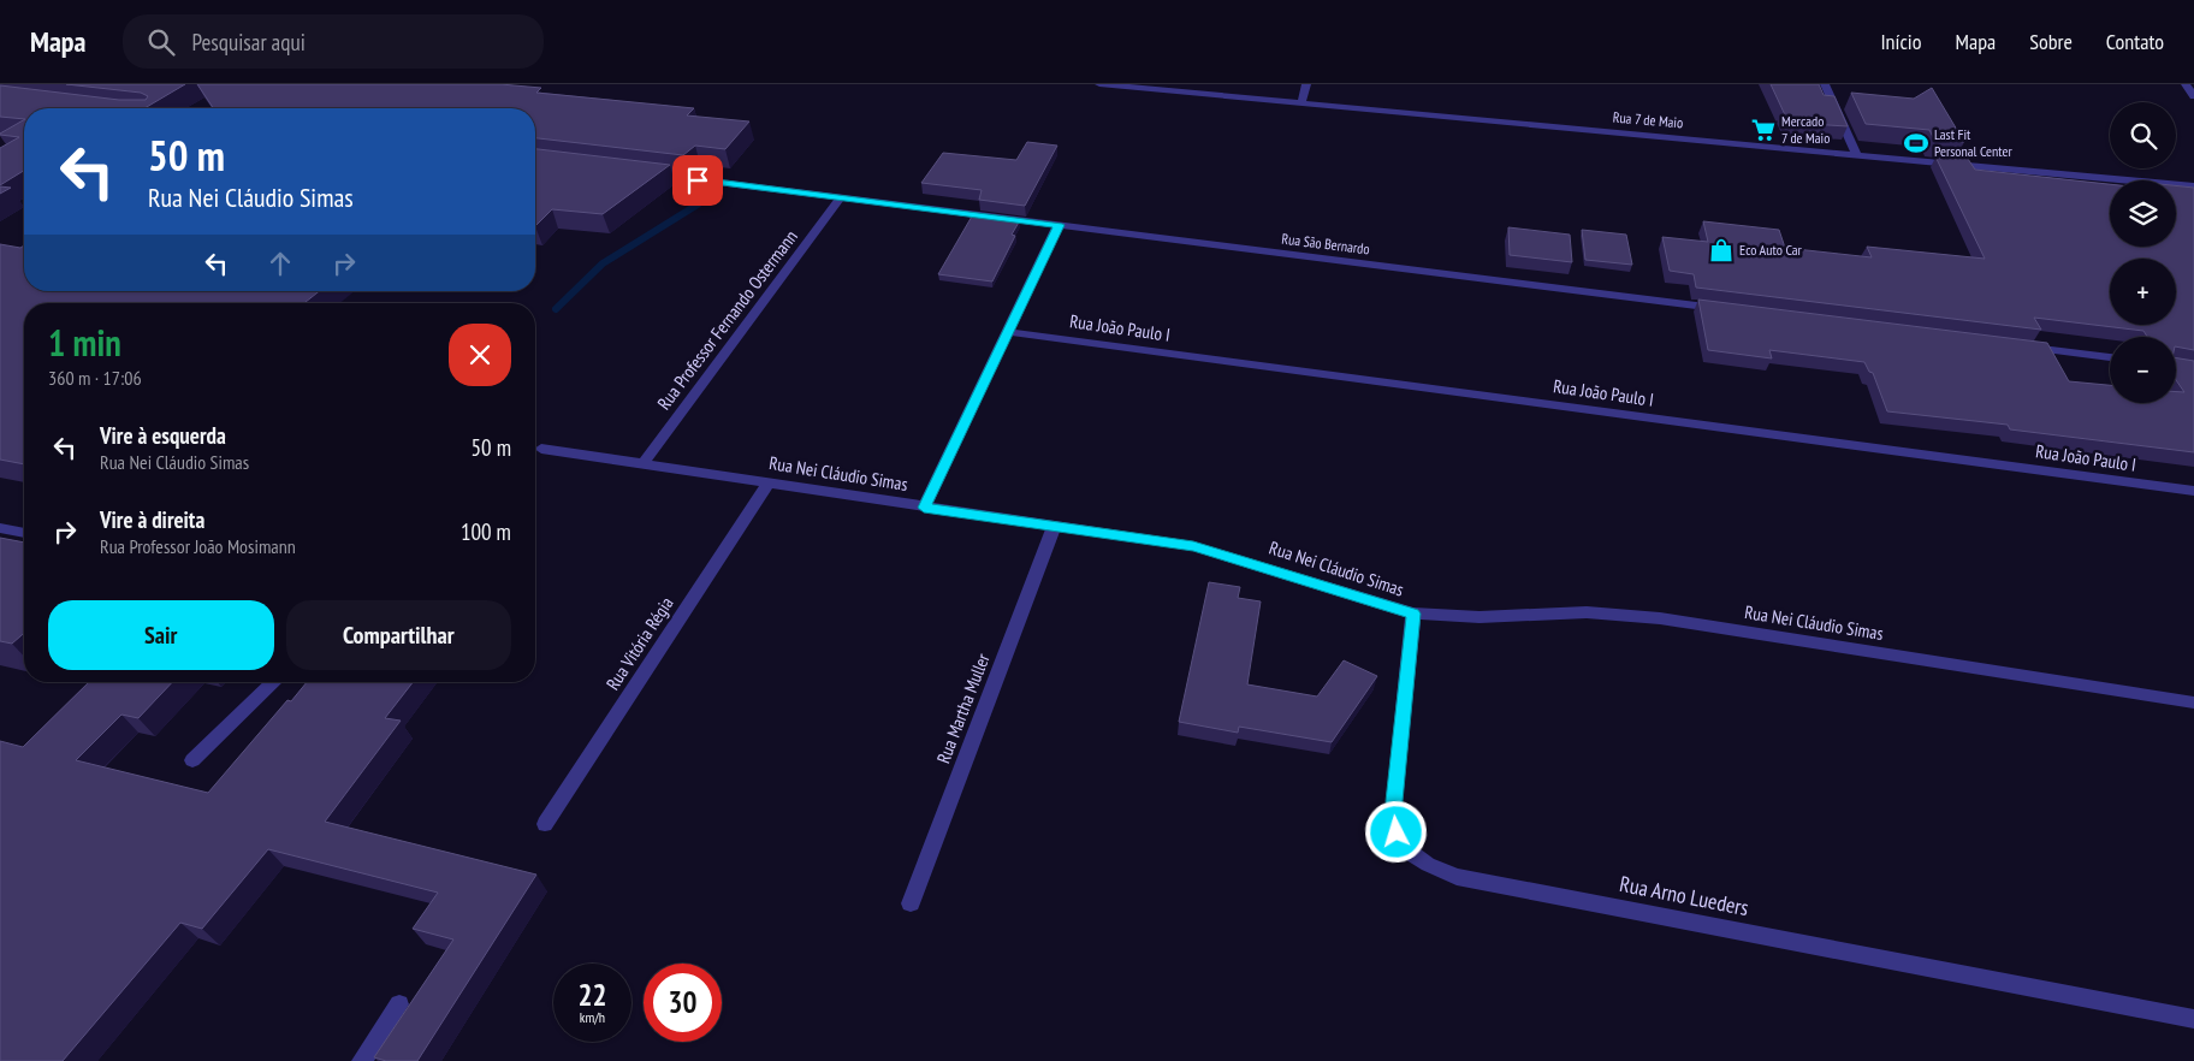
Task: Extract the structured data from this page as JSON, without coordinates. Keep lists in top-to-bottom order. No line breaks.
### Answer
{"streets":{"street":["Rua 7 de Maio","Rua São Bernardo","Rua Professor Fernando Ostermann","Rua João Paulo I","Rua Nei Cláudio Simas","Rua Vitória Régia","Rua Martha Muller","Rua Arno Lueders"]},"crossings":[["Rua São Bernardo","Rua Professor Fernando Ostermann"],["Rua Professor Fernando Ostermann","Rua Nei Cláudio Simas"],["Rua Nei Cláudio Simas","Rua Vitória Régia"],["Rua Nei Cláudio Simas","Rua Martha Muller"],["Rua Nei Cláudio Simas","Rua Arno Lueders"]],"places":{"supermarket":["Mercado 7 de Maio"],"sports":["Last Fit Personal Center"],"shop":["Eco Auto Car"]},"page":{"header":"Mapa","search":"Pesquisar aqui","nav":["Início","Mapa","Sobre","Contato"],"map_buttons":["+","−"],"turn":["50 m","Rua Nei Cláudio Simas"],"heading":["1 min","360 m · 17:06"],"list":[{"name":"Vire à esquerda","note":"Rua Nei Cláudio Simas","value":"50 m"},{"name":"Vire à direita","note":"Rua Professor João Mosimann","value":"100 m"}],"buttons":["Sair","Compartilhar"],"speed":"22 km/h","limit":"30"}}
